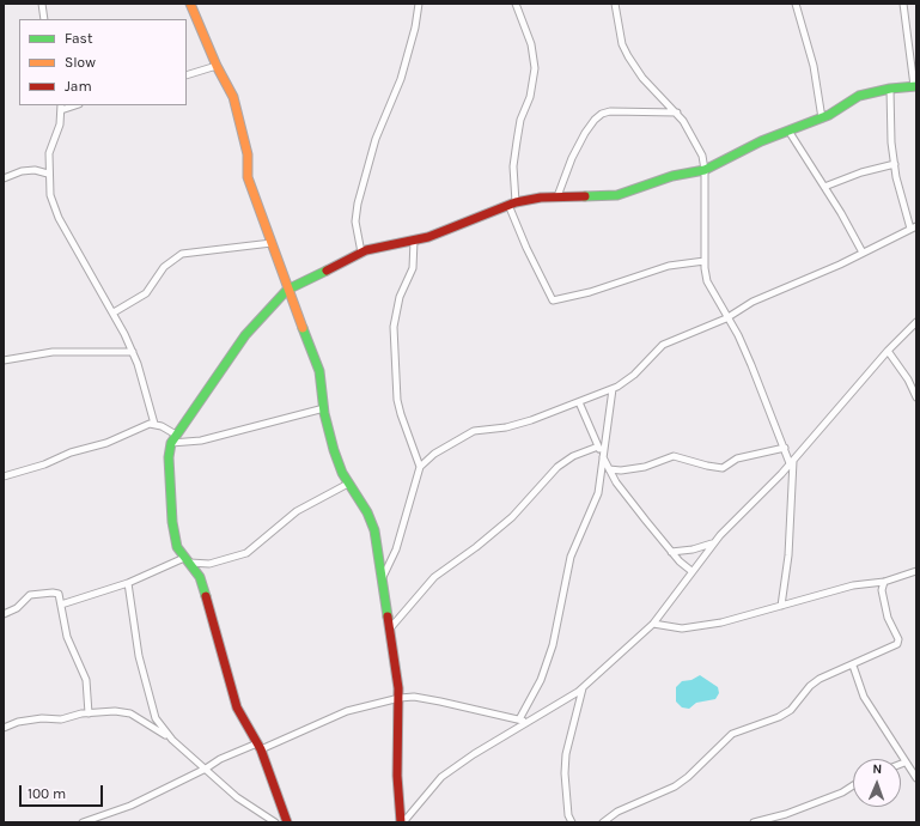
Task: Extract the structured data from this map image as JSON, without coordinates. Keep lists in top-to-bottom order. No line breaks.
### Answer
{"legend":["Fast","Slow","Jam"],"scale_bar":"100 m","north":"top"}
